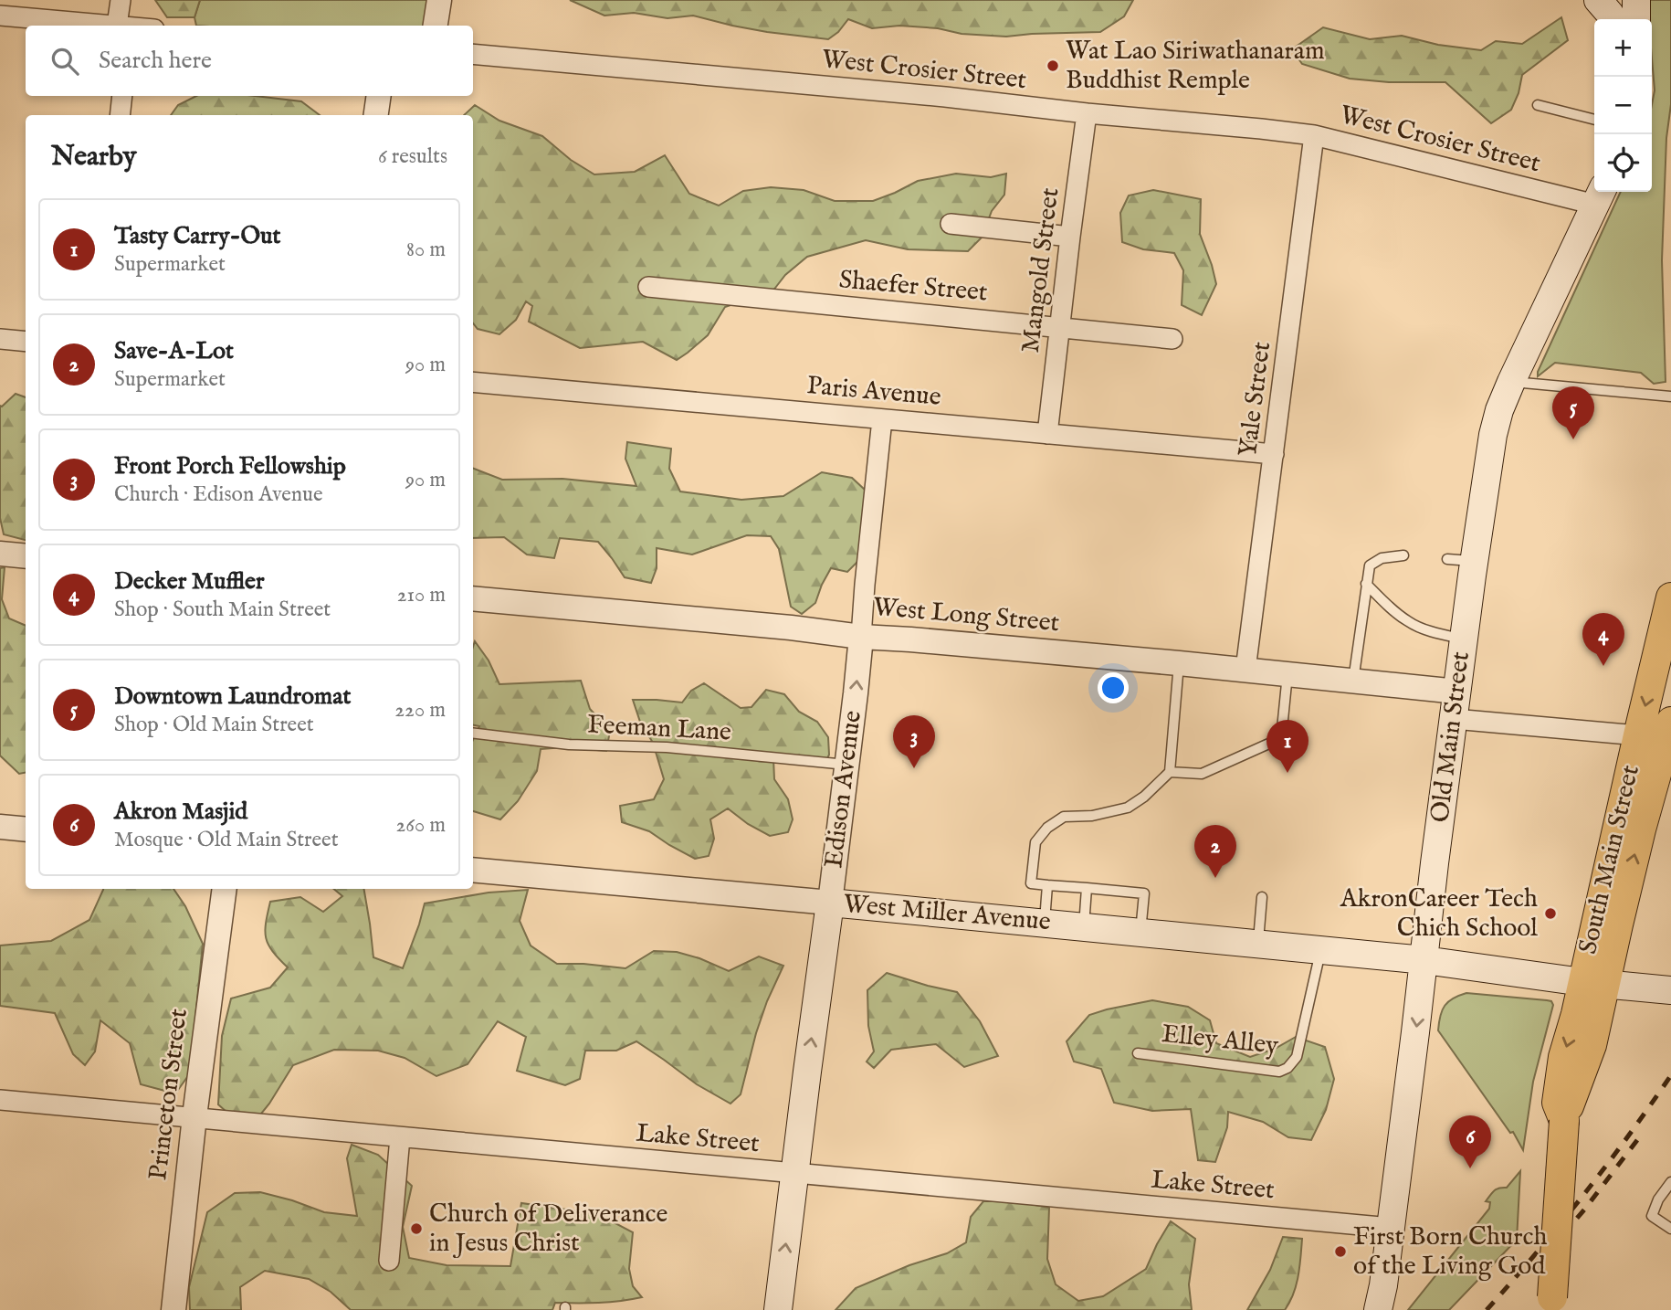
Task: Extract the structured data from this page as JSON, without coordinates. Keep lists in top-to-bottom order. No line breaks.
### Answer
{"streets":{"main road":["Old Main Street","Edison Avenue","South Main Street","West Miller Avenue"],"street":["West Crosier Street","Mangold Street","Shaefer Street","Paris Avenue","Yale Street","West Long Street","Princeton Street","Lake Street"],"lane":["Feeman Lane","Elley Alley"]},"crossings":[["West Crosier Street","Mangold Street"],["West Crosier Street","Yale Street"],["West Crosier Street","Old Main Street"],["Mangold Street","Shaefer Street"],["Mangold Street","Paris Avenue"],["Paris Avenue","Yale Street"],["Paris Avenue","Edison Avenue"],["Yale Street","West Long Street"],["West Long Street","Old Main Street"],["West Long Street","Edison Avenue"],["Feeman Lane","Edison Avenue"],["Old Main Street","West Miller Avenue"],["Old Main Street","Lake Street"],["Edison Avenue","West Miller Avenue"],["Edison Avenue","Lake Street"],["South Main Street","West Miller Avenue"],["West Miller Avenue","Elley Alley"],["Princeton Street","Lake Street"]],"one_way":["Edison Avenue"],"places":["Wat Lao Siriwathanaram Buddhist Remple","AkronCareer Tech Chich School","Church of Deliverance in Jesus Christ","First Born Church of the Living God"],"page":{"map_buttons":["+","−"],"search":"Search here","heading":["Nearby","6 results"],"list":[{"mark":"1","name":"Tasty Carry-Out","note":"Supermarket","value":"80 m"},{"mark":"2","name":"Save-A-Lot","note":"Supermarket","value":"90 m"},{"mark":"3","name":"Front Porch Fellowship","note":"Church · Edison Avenue","value":"90 m"},{"mark":"4","name":"Decker Muffler","note":"Shop · South Main Street","value":"210 m"},{"mark":"5","name":"Downtown Laundromat","note":"Shop · Old Main Street","value":"220 m"},{"mark":"6","name":"Akron Masjid","note":"Mosque · Old Main Street","value":"260 m"}],"pins":["5","4","3","1","2","6"]}}
